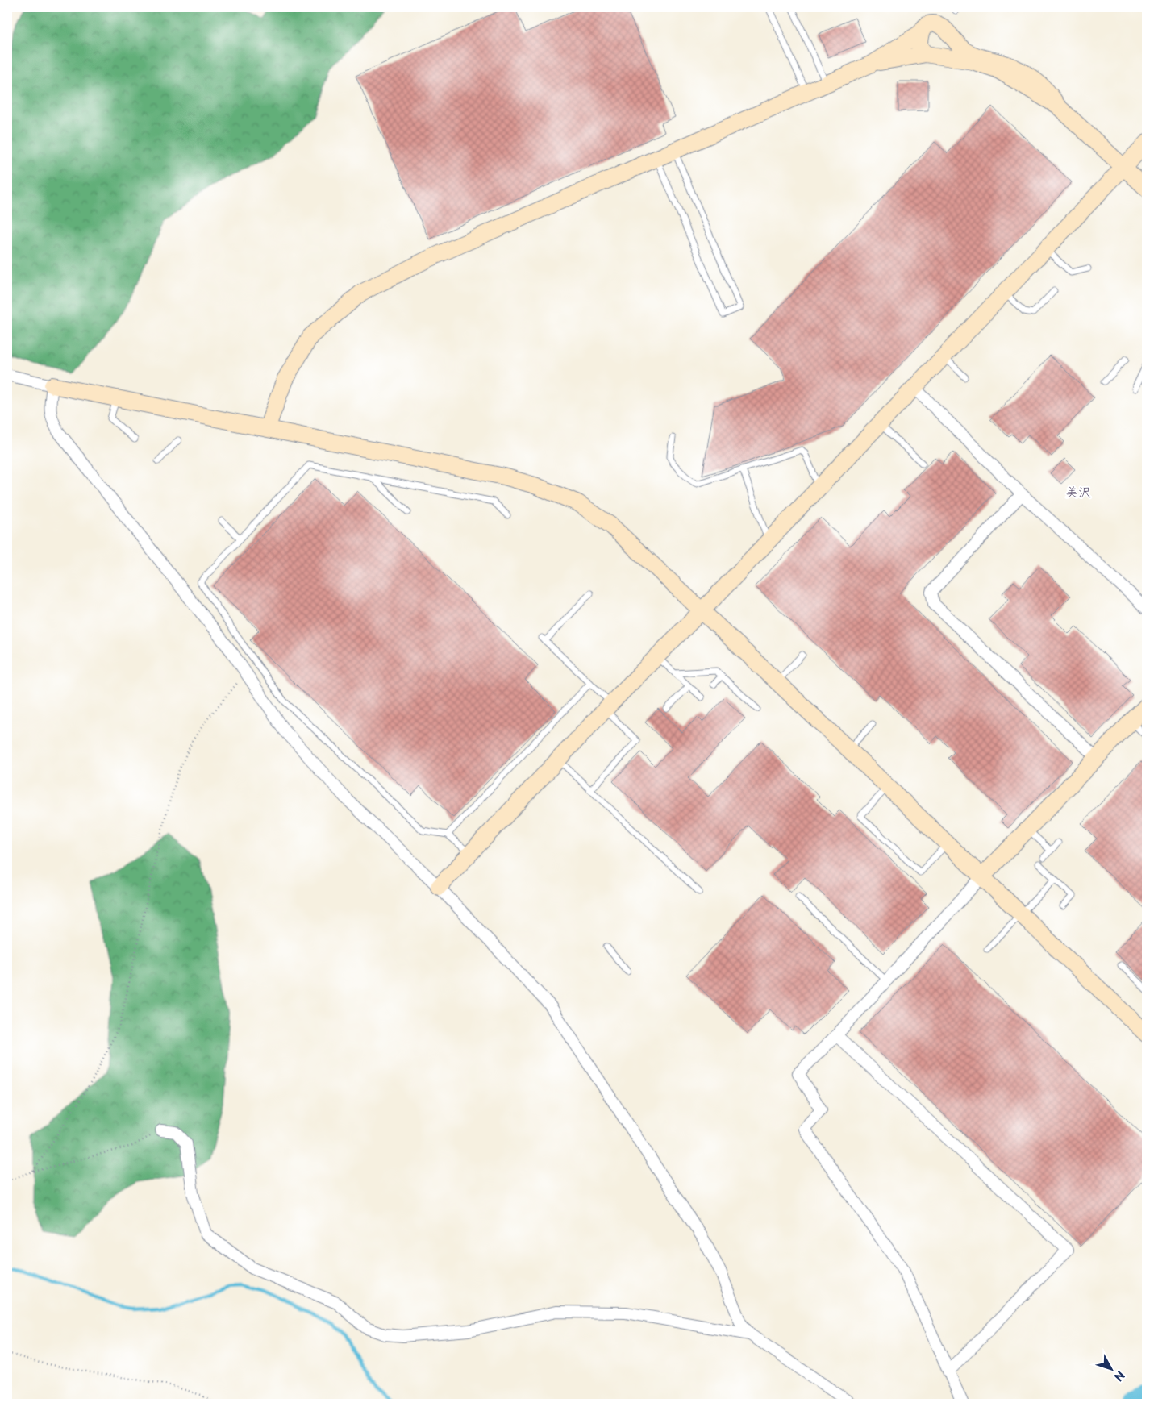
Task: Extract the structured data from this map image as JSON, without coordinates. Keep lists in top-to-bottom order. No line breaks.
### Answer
{"districts":["美沢"],"north":"bottom right"}
